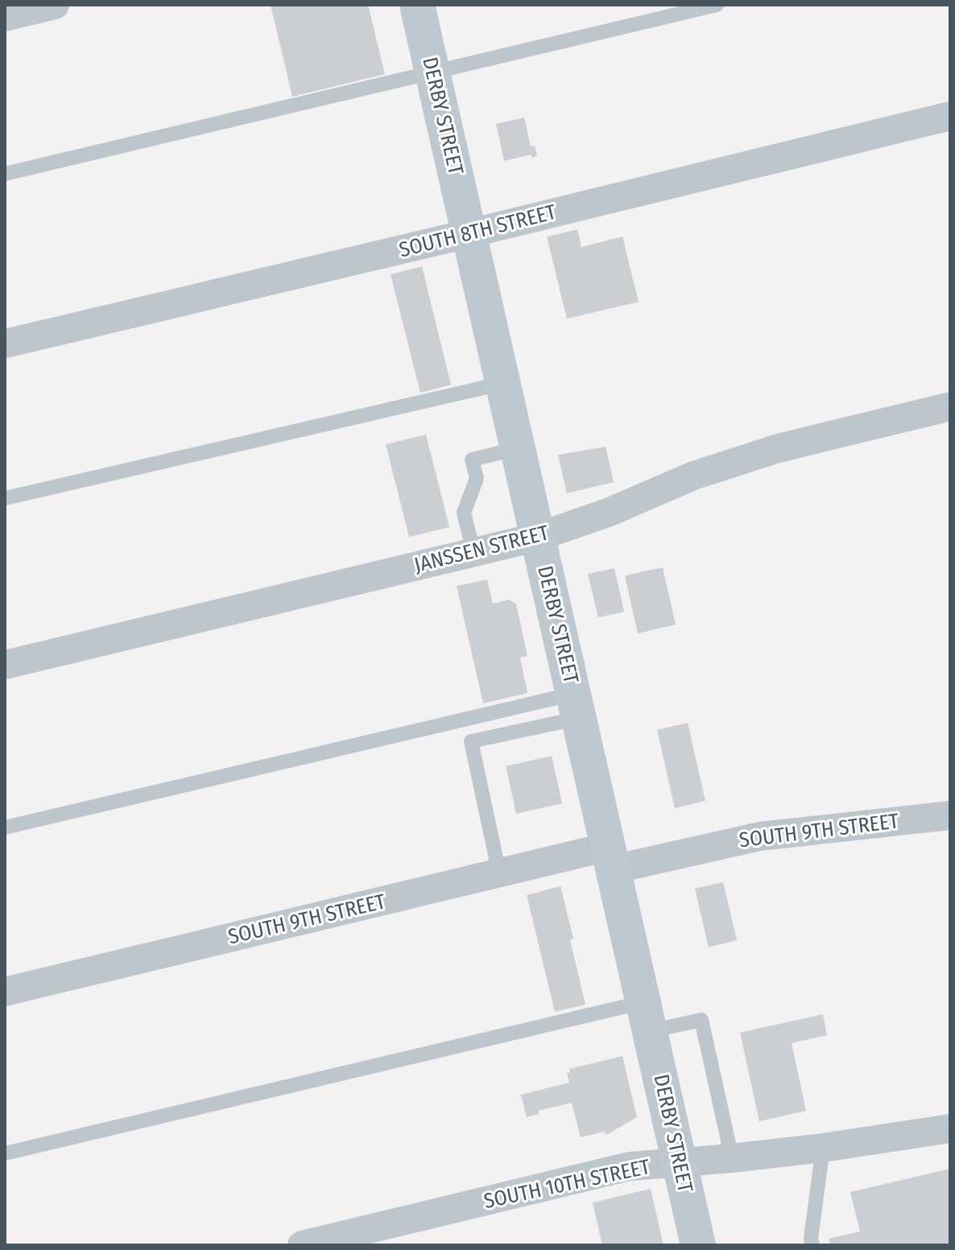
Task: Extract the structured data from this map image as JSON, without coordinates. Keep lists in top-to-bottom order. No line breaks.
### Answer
{"streets":{"main road":["DERBY STREET"],"street":["SOUTH 8TH STREET","JANSSEN STREET","SOUTH 9TH STREET","SOUTH 10TH STREET"]},"crossings":[["DERBY STREET","SOUTH 8TH STREET"],["DERBY STREET","JANSSEN STREET"],["DERBY STREET","SOUTH 9TH STREET"],["DERBY STREET","SOUTH 10TH STREET"]]}
